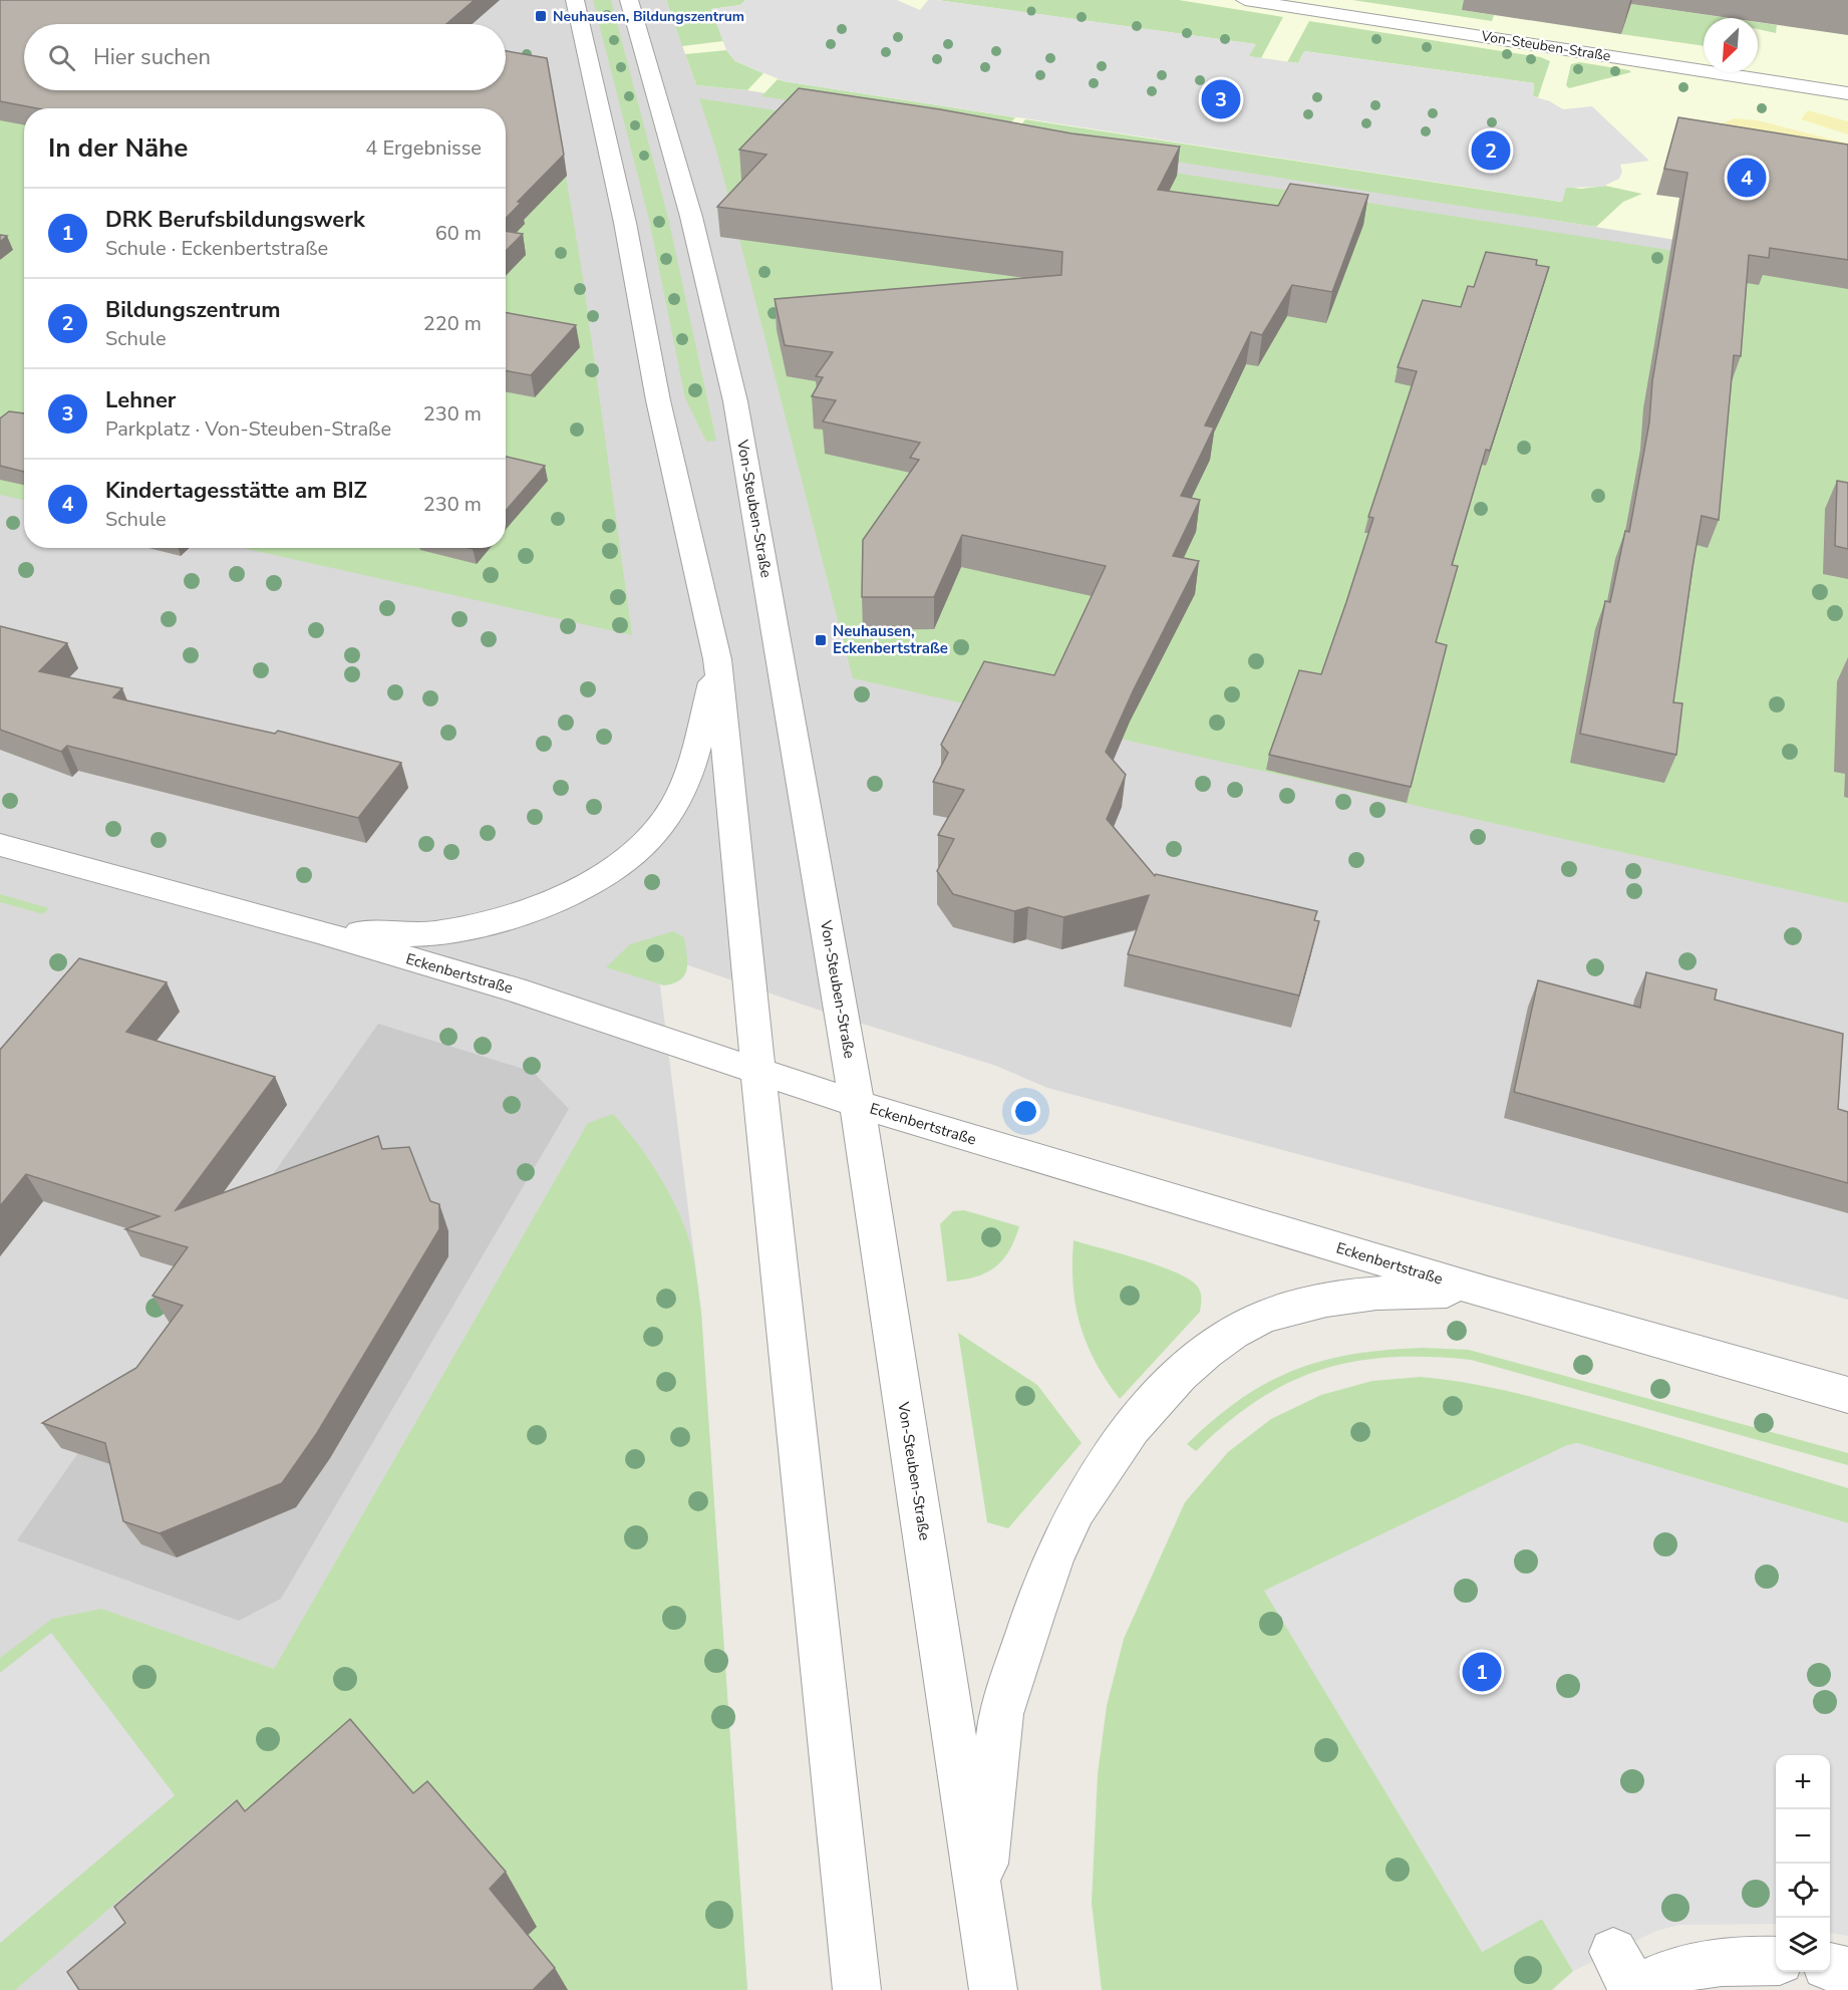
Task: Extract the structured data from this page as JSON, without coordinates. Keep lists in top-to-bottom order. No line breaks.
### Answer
{"streets":{"street":["Von-Steuben-Straße","Eckenbertstraße"]},"crossings":[["Von-Steuben-Straße","Eckenbertstraße"]],"places":{"transit":["Neuhausen, Bildungszentrum","Neuhausen, Eckenbertstraße"]},"north":"bottom left","page":{"search":"Hier suchen","pins":["3","2","4","1"],"heading":["In der Nähe","4 Ergebnisse"],"list":[{"mark":"1","name":"DRK Berufsbildungswerk","note":"Schule · Eckenbertstraße","value":"60 m"},{"mark":"2","name":"Bildungszentrum","note":"Schule","value":"220 m"},{"mark":"3","name":"Lehner","note":"Parkplatz · Von-Steuben-Straße","value":"230 m"},{"mark":"4","name":"Kindertagesstätte am BIZ","note":"Schule","value":"230 m"}],"map_buttons":["+","−"]}}
